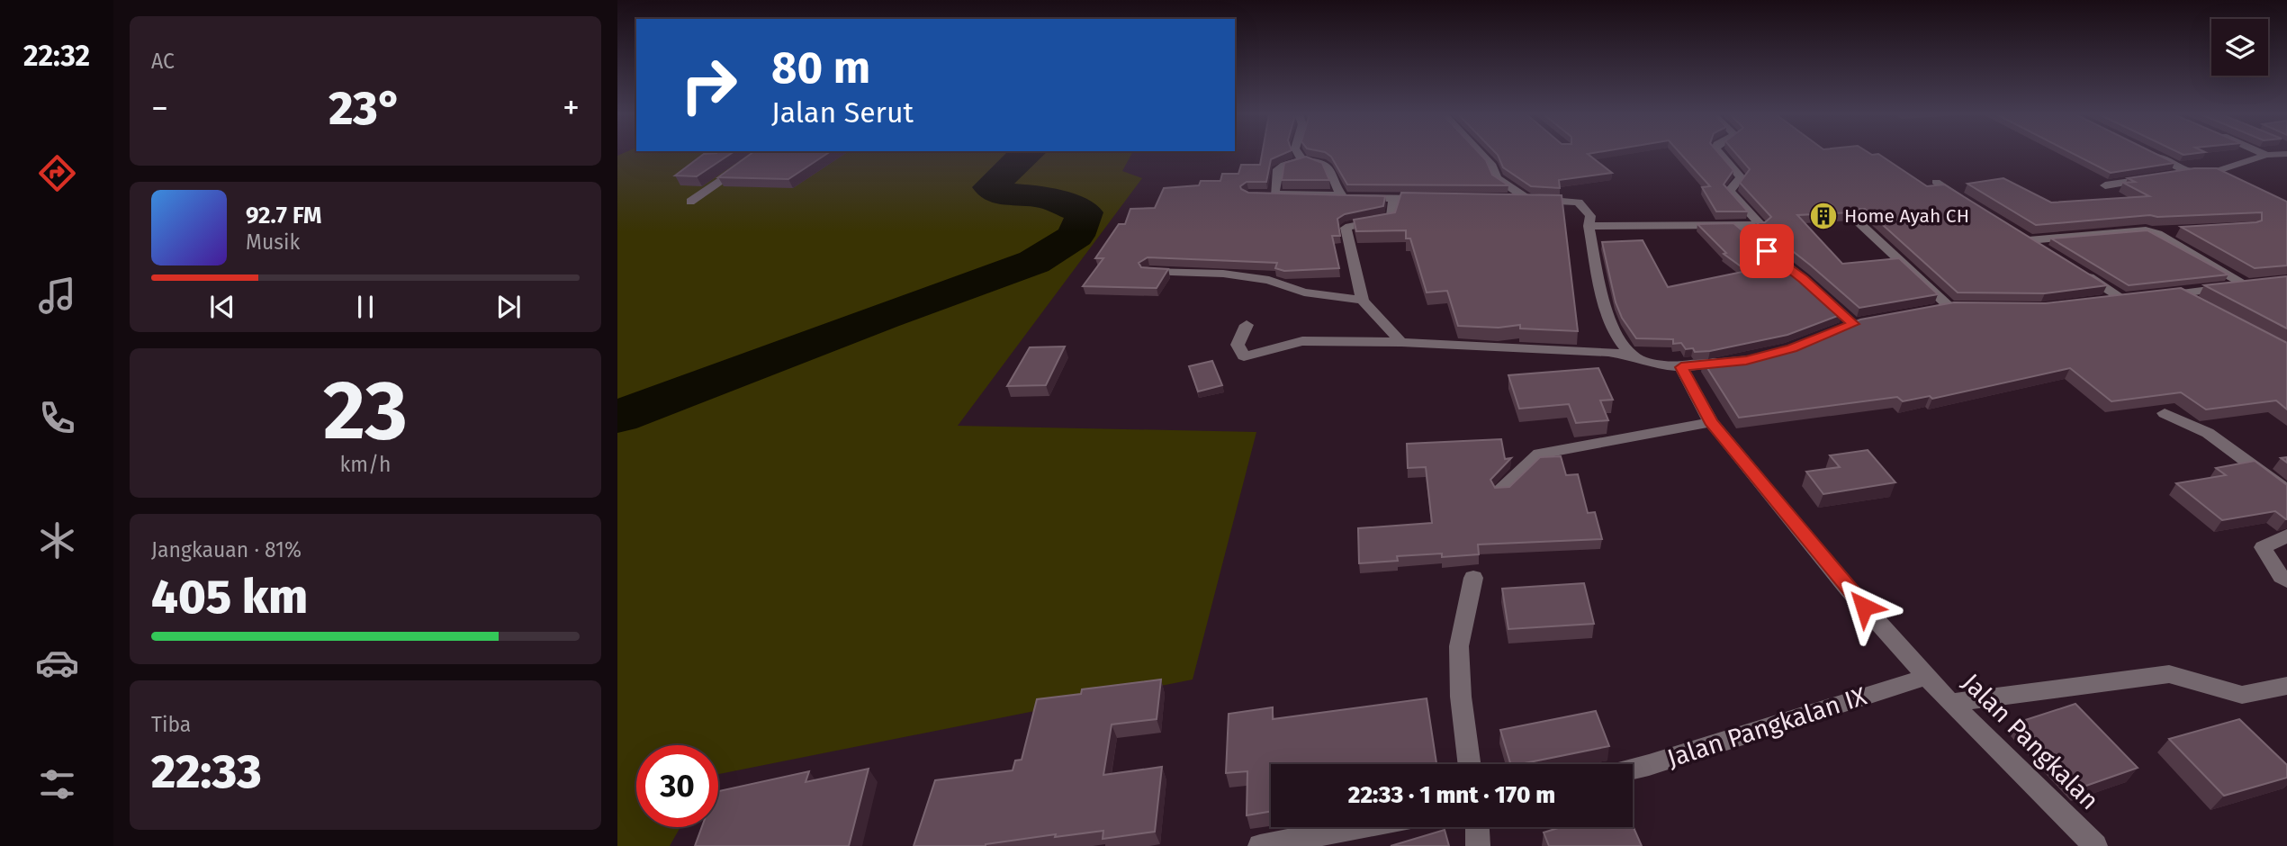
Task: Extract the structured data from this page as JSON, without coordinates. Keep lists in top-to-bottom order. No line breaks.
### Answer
{"streets":{"street":["Jalan Pangkalan IX","Jalan Pangkalan"]},"crossings":[["Jalan Pangkalan IX","Jalan Pangkalan"]],"places":{"building":["Home Ayah CH"]},"page":{"tabs":"22:32","tile":["AC",["23","km/h"],["Jangkauan · 81%","405 km"],["Tiba","22:33"]],"turn":["80 m","Jalan Serut"],"heat":["−","23°","+"],"song":["92.7 FM","Musik"],"limit":"30","trip":"22:33 · 1 mnt · 170 m"}}
